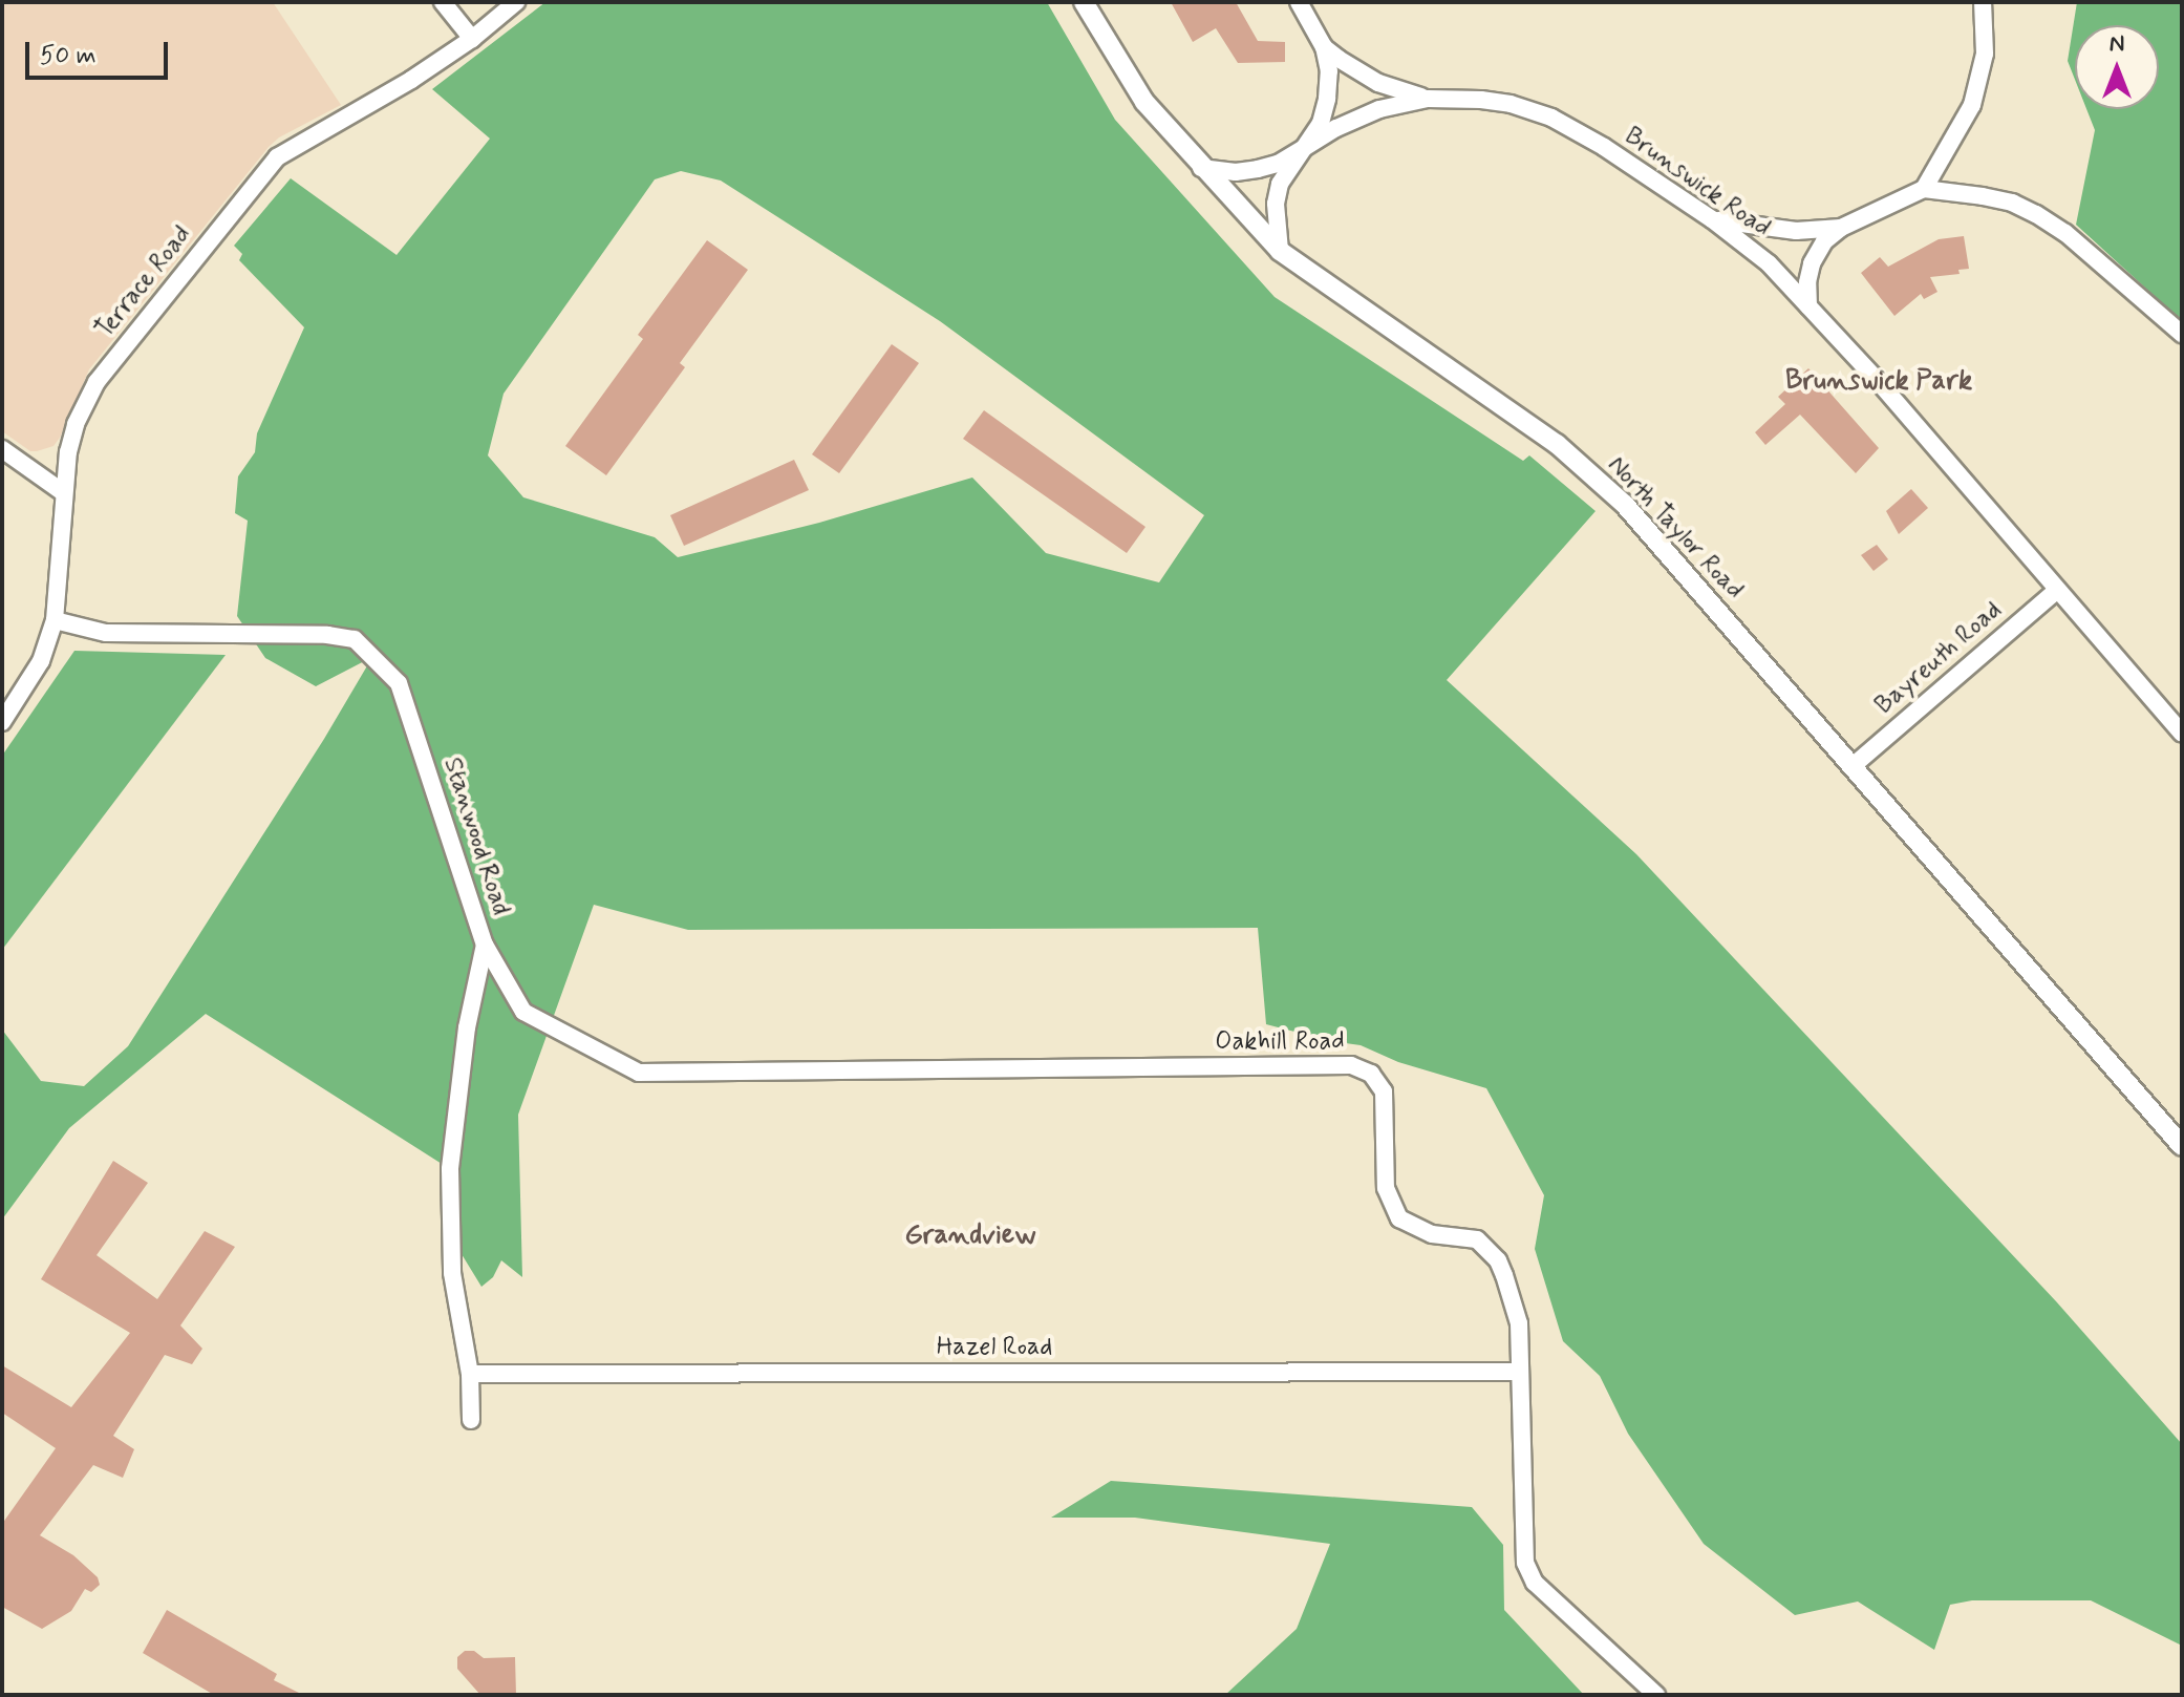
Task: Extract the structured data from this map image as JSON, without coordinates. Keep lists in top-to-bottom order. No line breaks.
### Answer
{"streets":{"street":["Brunswick Road","Terrace Road","North Taylor Road","Bayreuth Road","Stanwood Road","Oakhill Road","Hazel Road"]},"crossings":[["Brunswick Road","North Taylor Road"],["Brunswick Road","Bayreuth Road"],["Terrace Road","Stanwood Road"],["North Taylor Road","Bayreuth Road"],["Stanwood Road","Oakhill Road"],["Stanwood Road","Hazel Road"],["Oakhill Road","Hazel Road"]],"districts":["Brunswick Park","Grandview"],"scale_bar":"50 m","north":"top"}
